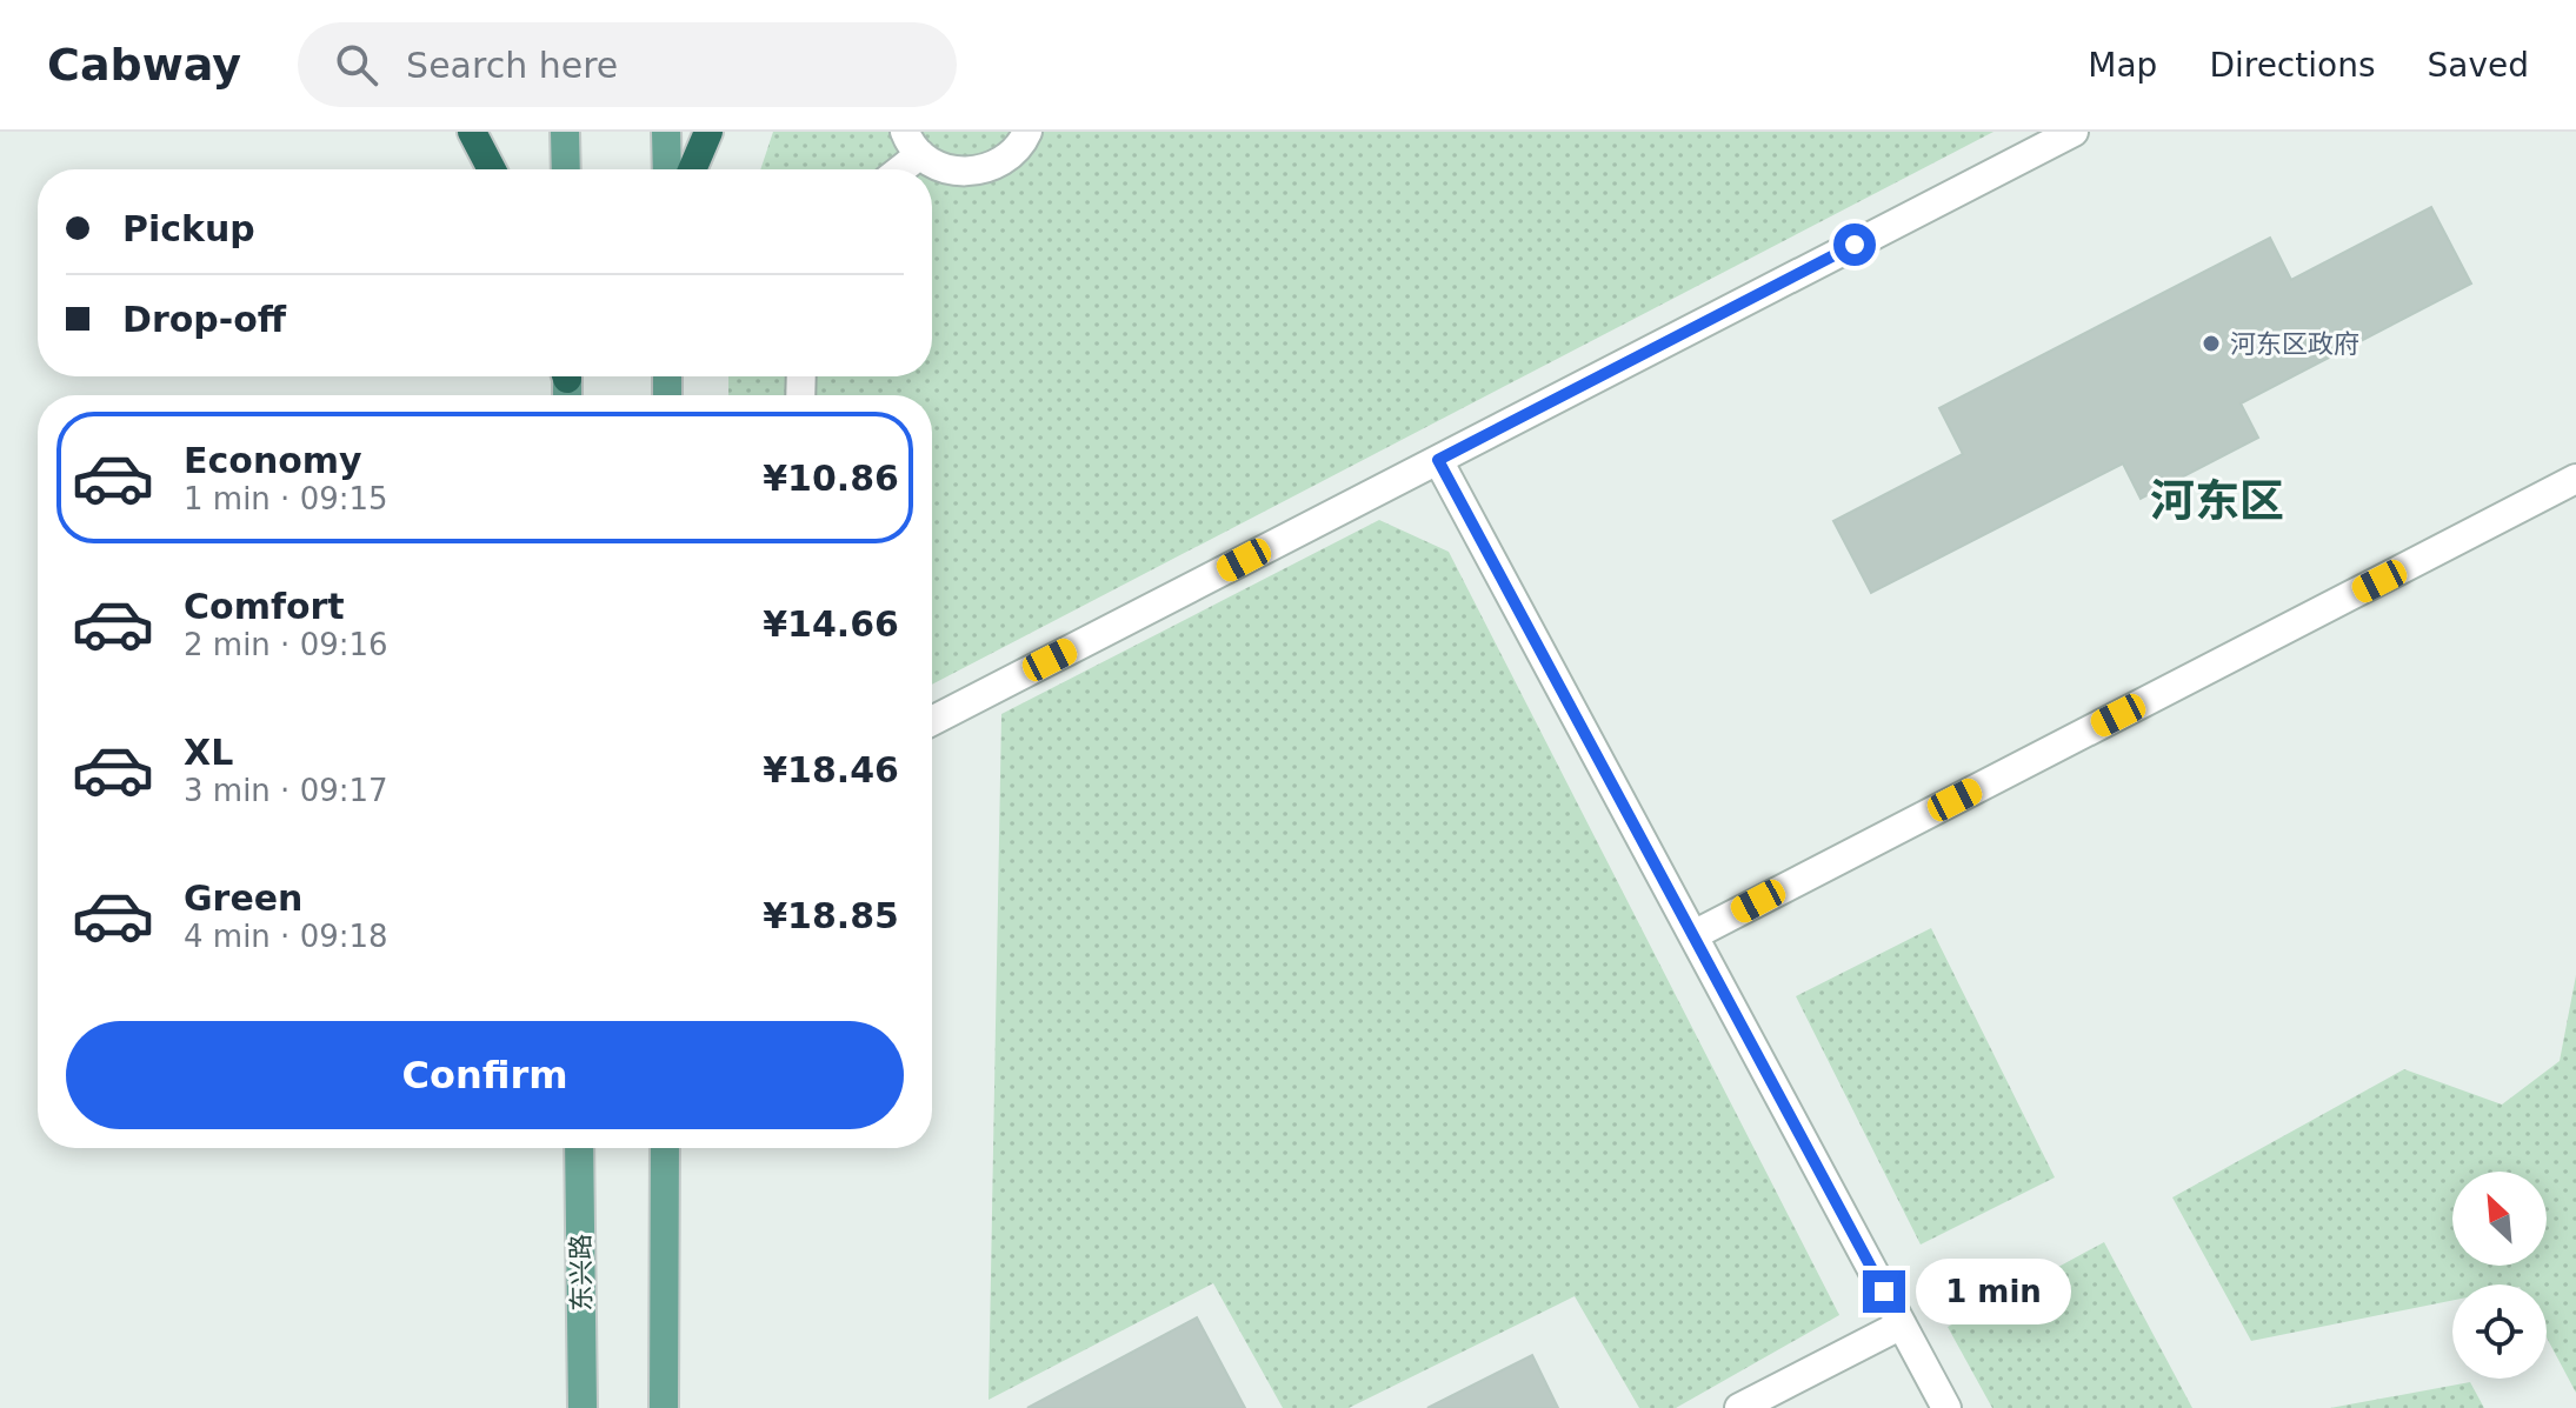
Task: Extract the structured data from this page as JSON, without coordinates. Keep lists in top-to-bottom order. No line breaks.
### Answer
{"streets":{"main road":["东兴路"]},"districts":["河东区"],"places":["河东区政府"],"north":"top left","page":{"header":"Cabway","search":"Search here","nav":["Map","Directions","Saved"],"banner":["Pickup","Drop-off"],"list":[{"name":"Economy","note":"1 min · 09:15","value":"¥10.86"},{"name":"Comfort","note":"2 min · 09:16","value":"¥14.66"},{"name":"XL","note":"3 min · 09:17","value":"¥18.46"},{"name":"Green","note":"4 min · 09:18","value":"¥18.85"}],"buttons":"Confirm","bubble":"1 min"}}
